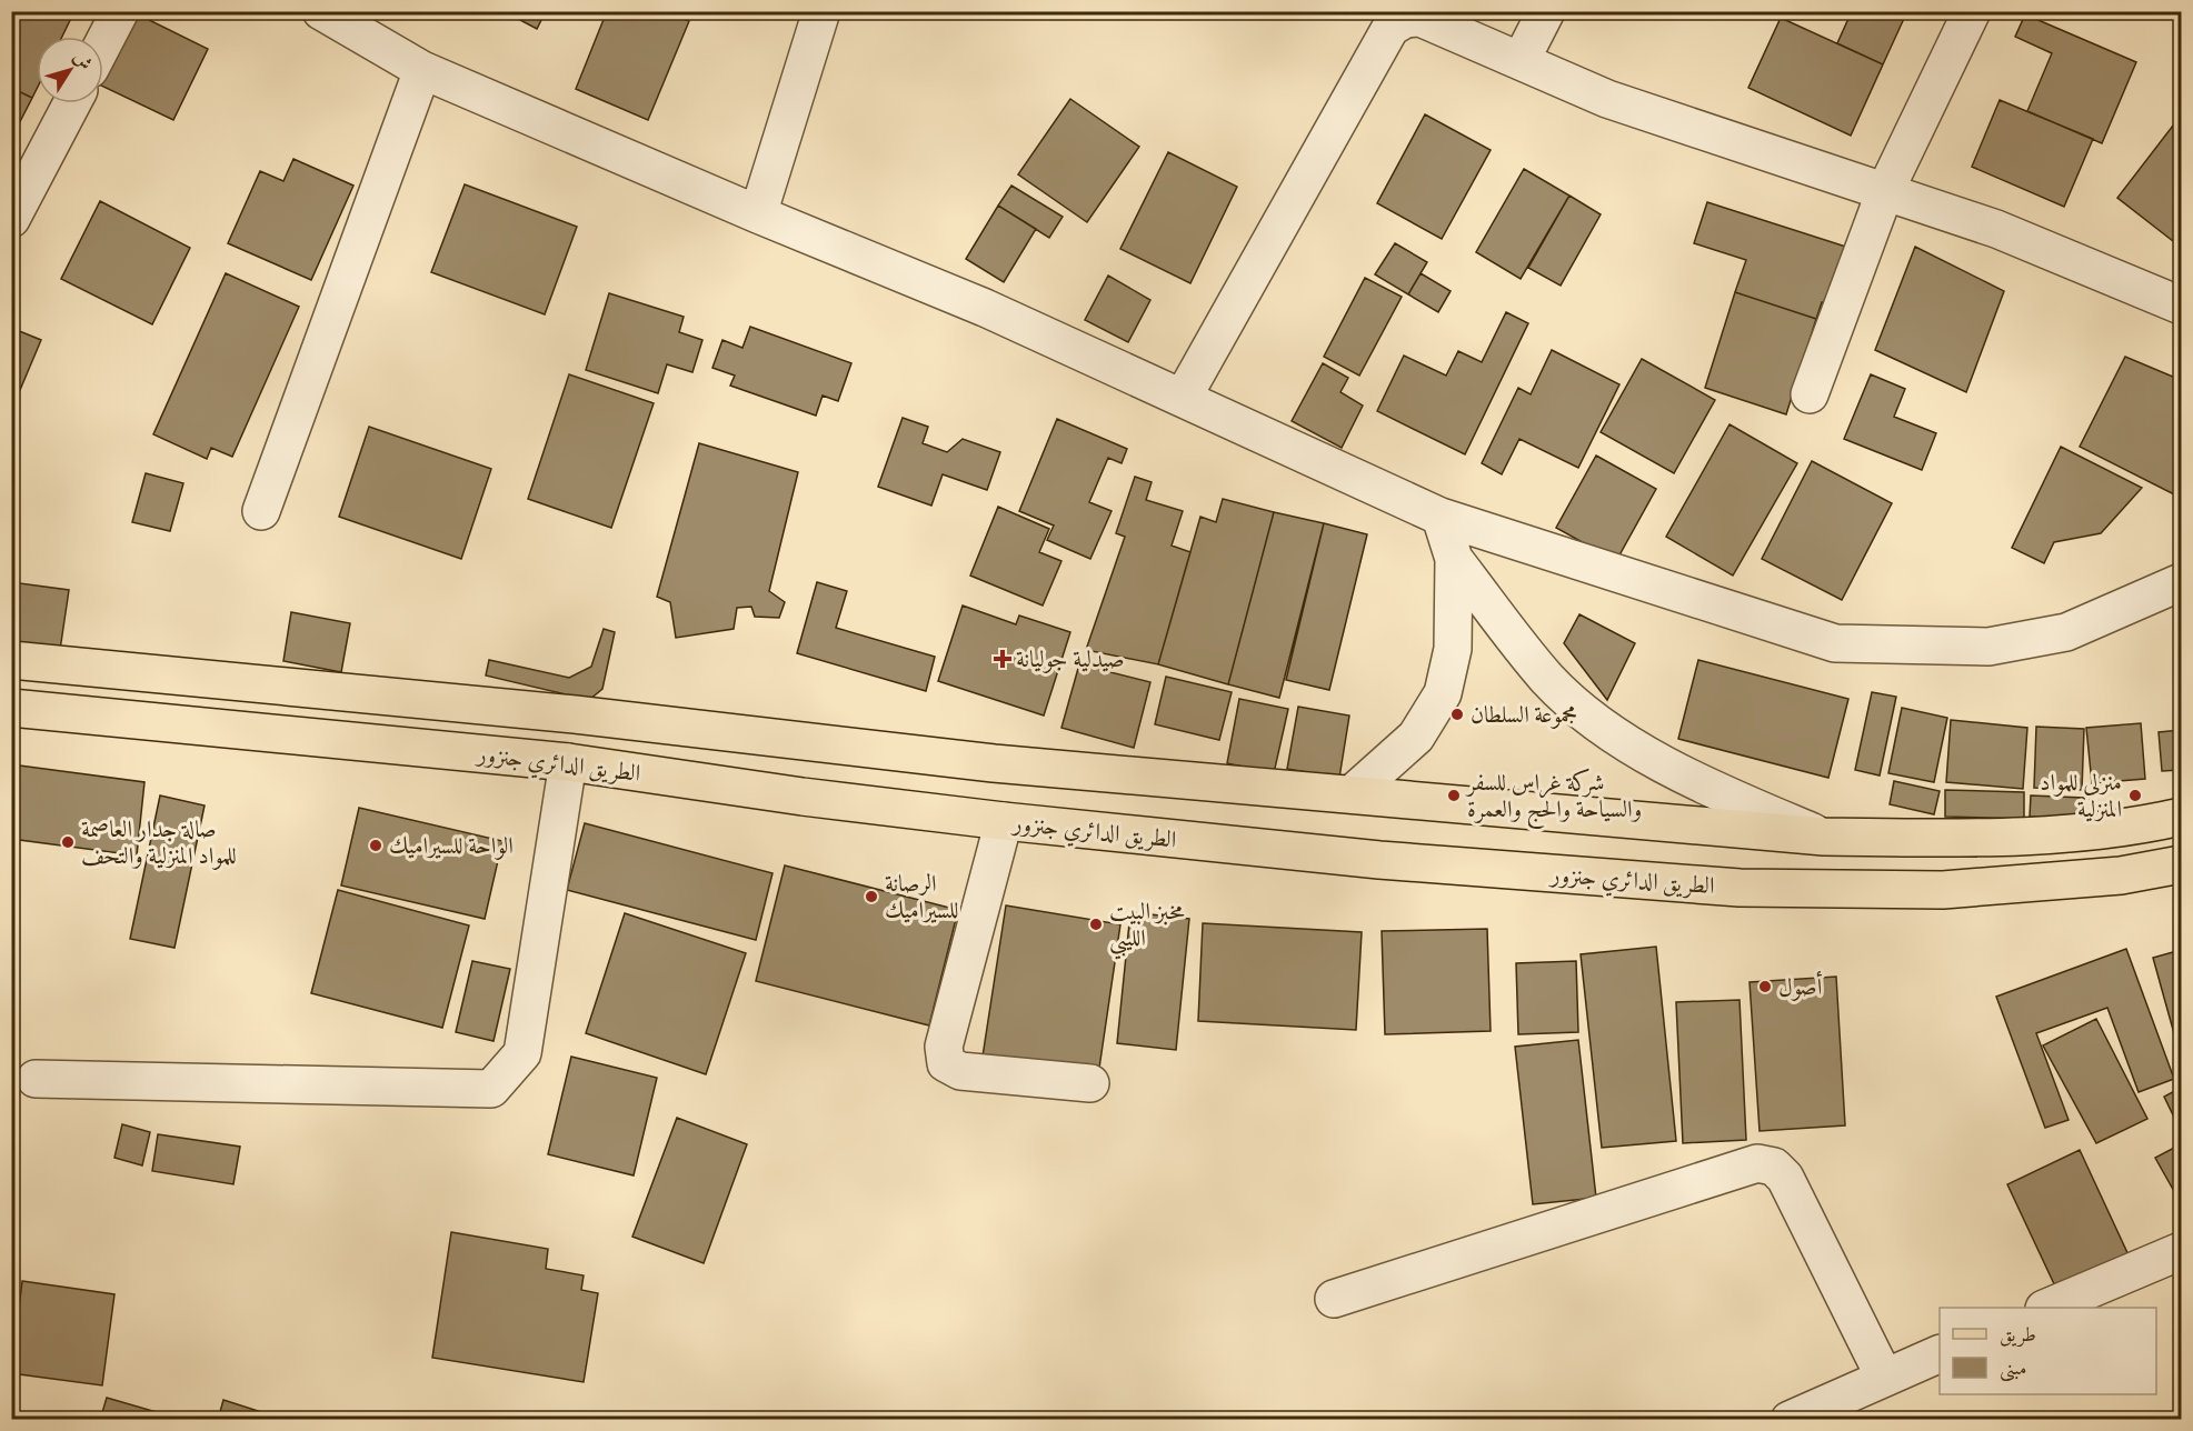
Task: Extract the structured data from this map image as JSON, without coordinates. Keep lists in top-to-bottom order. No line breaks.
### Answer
{"streets":{"main road":["الطريق الدائري جنزور"]},"places":{"health":["صيدلية جوليانة"],"other":["مجموعة السلطان","شركة غراس للسفر والسياحة والحج والعمرة","منزلي للمواد المنزلية","صالة جدار العاصمة للمواد المنزلية والتحف","الواحة للسيراميك","الرصانة للسيراميك","مخبز البيت الليبي","أصول"]},"legend":["طريق","مبنى"],"north":"top right"}
